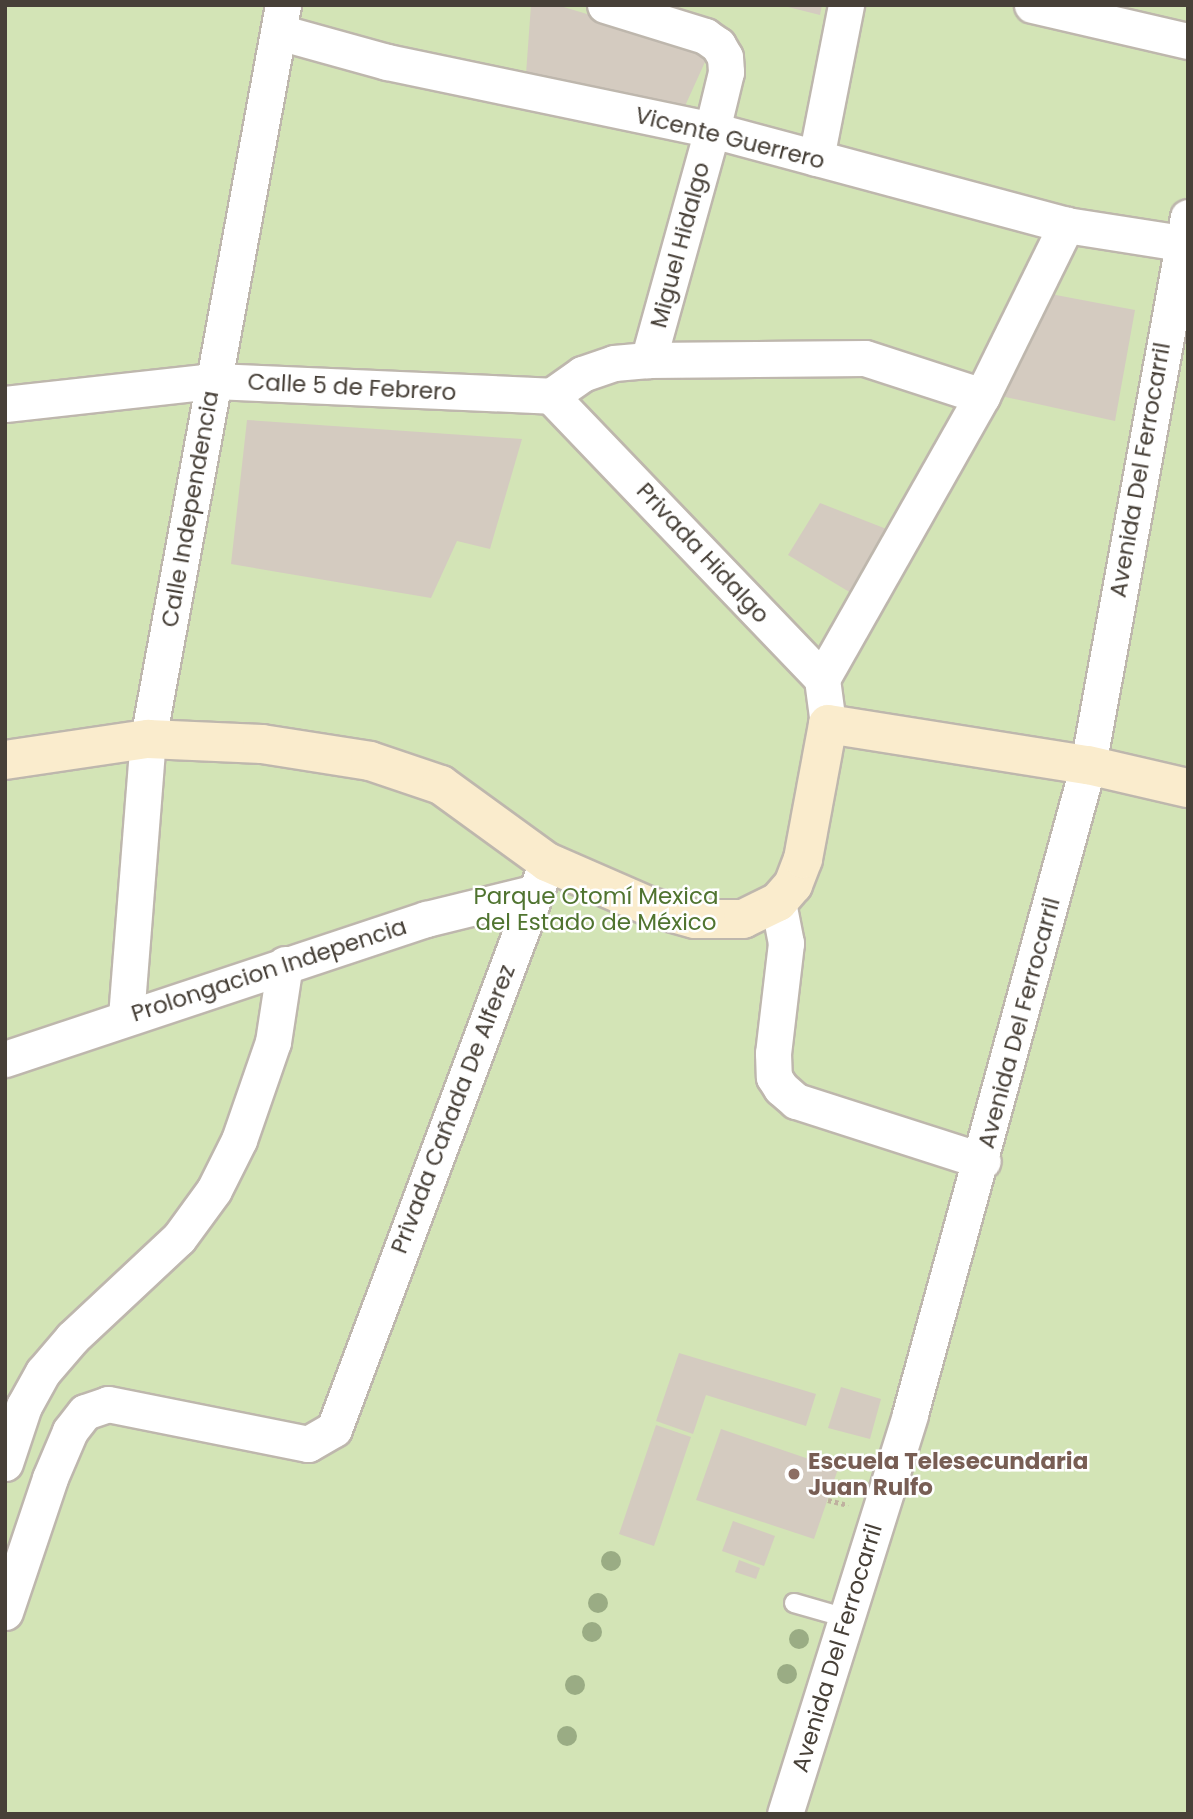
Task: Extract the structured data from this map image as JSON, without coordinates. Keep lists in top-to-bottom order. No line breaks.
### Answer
{"streets":{"street":["Vicente Guerrero","Miguel Hidalgo","Calle 5 de Febrero","Avenida Del Ferrocarril","Calle Independencia","Privada Hidalgo","Prolongacion Indepencia","Privada Cañada De Alferez"]},"crossings":[["Vicente Guerrero","Miguel Hidalgo"],["Vicente Guerrero","Avenida Del Ferrocarril"],["Vicente Guerrero","Calle Independencia"],["Calle 5 de Febrero","Calle Independencia"],["Calle 5 de Febrero","Privada Hidalgo"],["Calle Independencia","Prolongacion Indepencia"],["Prolongacion Indepencia","Privada Cañada De Alferez"]],"parks":["Parque Otomí Mexica del Estado de México"],"places":["Escuela Telesecundaria Juan Rulfo"]}
